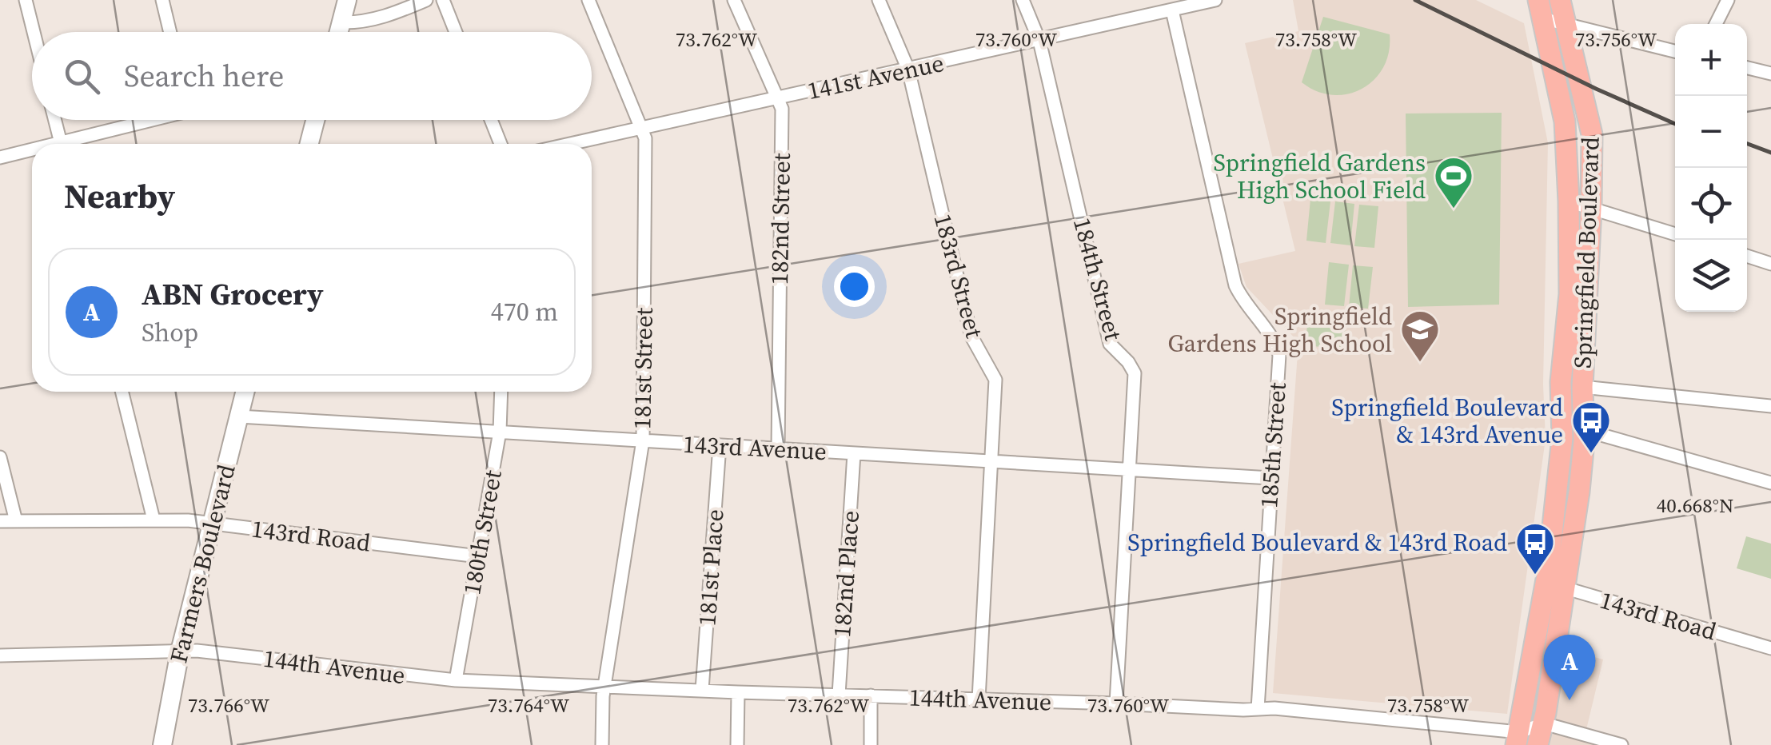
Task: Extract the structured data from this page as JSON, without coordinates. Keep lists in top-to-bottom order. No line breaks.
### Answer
{"streets":{"main road":["Springfield Boulevard","Farmers Boulevard"],"street":["141st Avenue","182nd Street","183rd Street","184th Street","181st Street","185th Street","143rd Avenue","180th Street","143rd Road","181st Place","182nd Place","144th Avenue"]},"crossings":[["141st Avenue","182nd Street"],["141st Avenue","183rd Street"],["141st Avenue","184th Street"],["141st Avenue","181st Street"],["141st Avenue","185th Street"],["182nd Street","143rd Avenue"],["Springfield Boulevard","143rd Road"],["Springfield Boulevard","144th Avenue"],["183rd Street","143rd Avenue"],["183rd Street","144th Avenue"],["184th Street","143rd Avenue"],["184th Street","144th Avenue"],["181st Street","143rd Avenue"],["181st Street","144th Avenue"],["185th Street","143rd Avenue"],["185th Street","144th Avenue"],["143rd Avenue","180th Street"],["143rd Avenue","Farmers Boulevard"],["143rd Avenue","181st Place"],["143rd Avenue","182nd Place"],["180th Street","143rd Road"],["180th Street","144th Avenue"],["143rd Road","Farmers Boulevard"],["Farmers Boulevard","144th Avenue"],["181st Place","144th Avenue"],["182nd Place","144th Avenue"]],"places":{"sports":["Springfield Gardens High School Field"],"school or university":["Springfield Gardens High School"],"bus stop":["Springfield Boulevard & 143rd Avenue","Springfield Boulevard & 143rd Road"]},"page":{"map_buttons":["+","−"],"search":"Search here","heading":"Nearby","list":[{"mark":"A","name":"ABN Grocery","note":"Shop","value":"470 m"}],"pins":"A"},"coordinates":["73.762°W","73.760°W","73.758°W","73.756°W","40.668°N","73.766°W","73.764°W"]}
